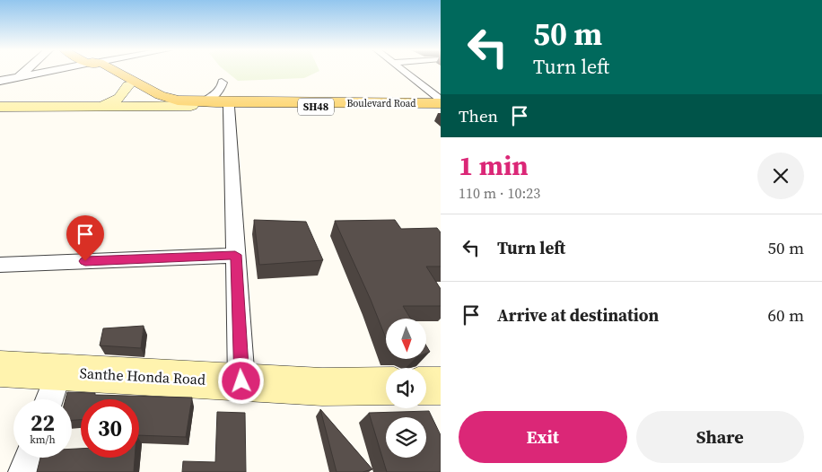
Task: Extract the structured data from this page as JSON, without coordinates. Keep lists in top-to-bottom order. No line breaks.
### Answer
{"streets":{"main road":["Boulevard Road","SH48","Santhe Honda Road"]},"crossings":[["Boulevard Road","SH48"]],"north":"bottom","page":{"turn":["50 m","Turn left"],"then":"Then","heading":["1 min","110 m · 10:23"],"list":[{"name":"Turn left","value":"50 m"},{"name":"Arrive at destination","value":"60 m"}],"speed":"22 km/h","limit":"30","buttons":["Exit","Share"]}}
